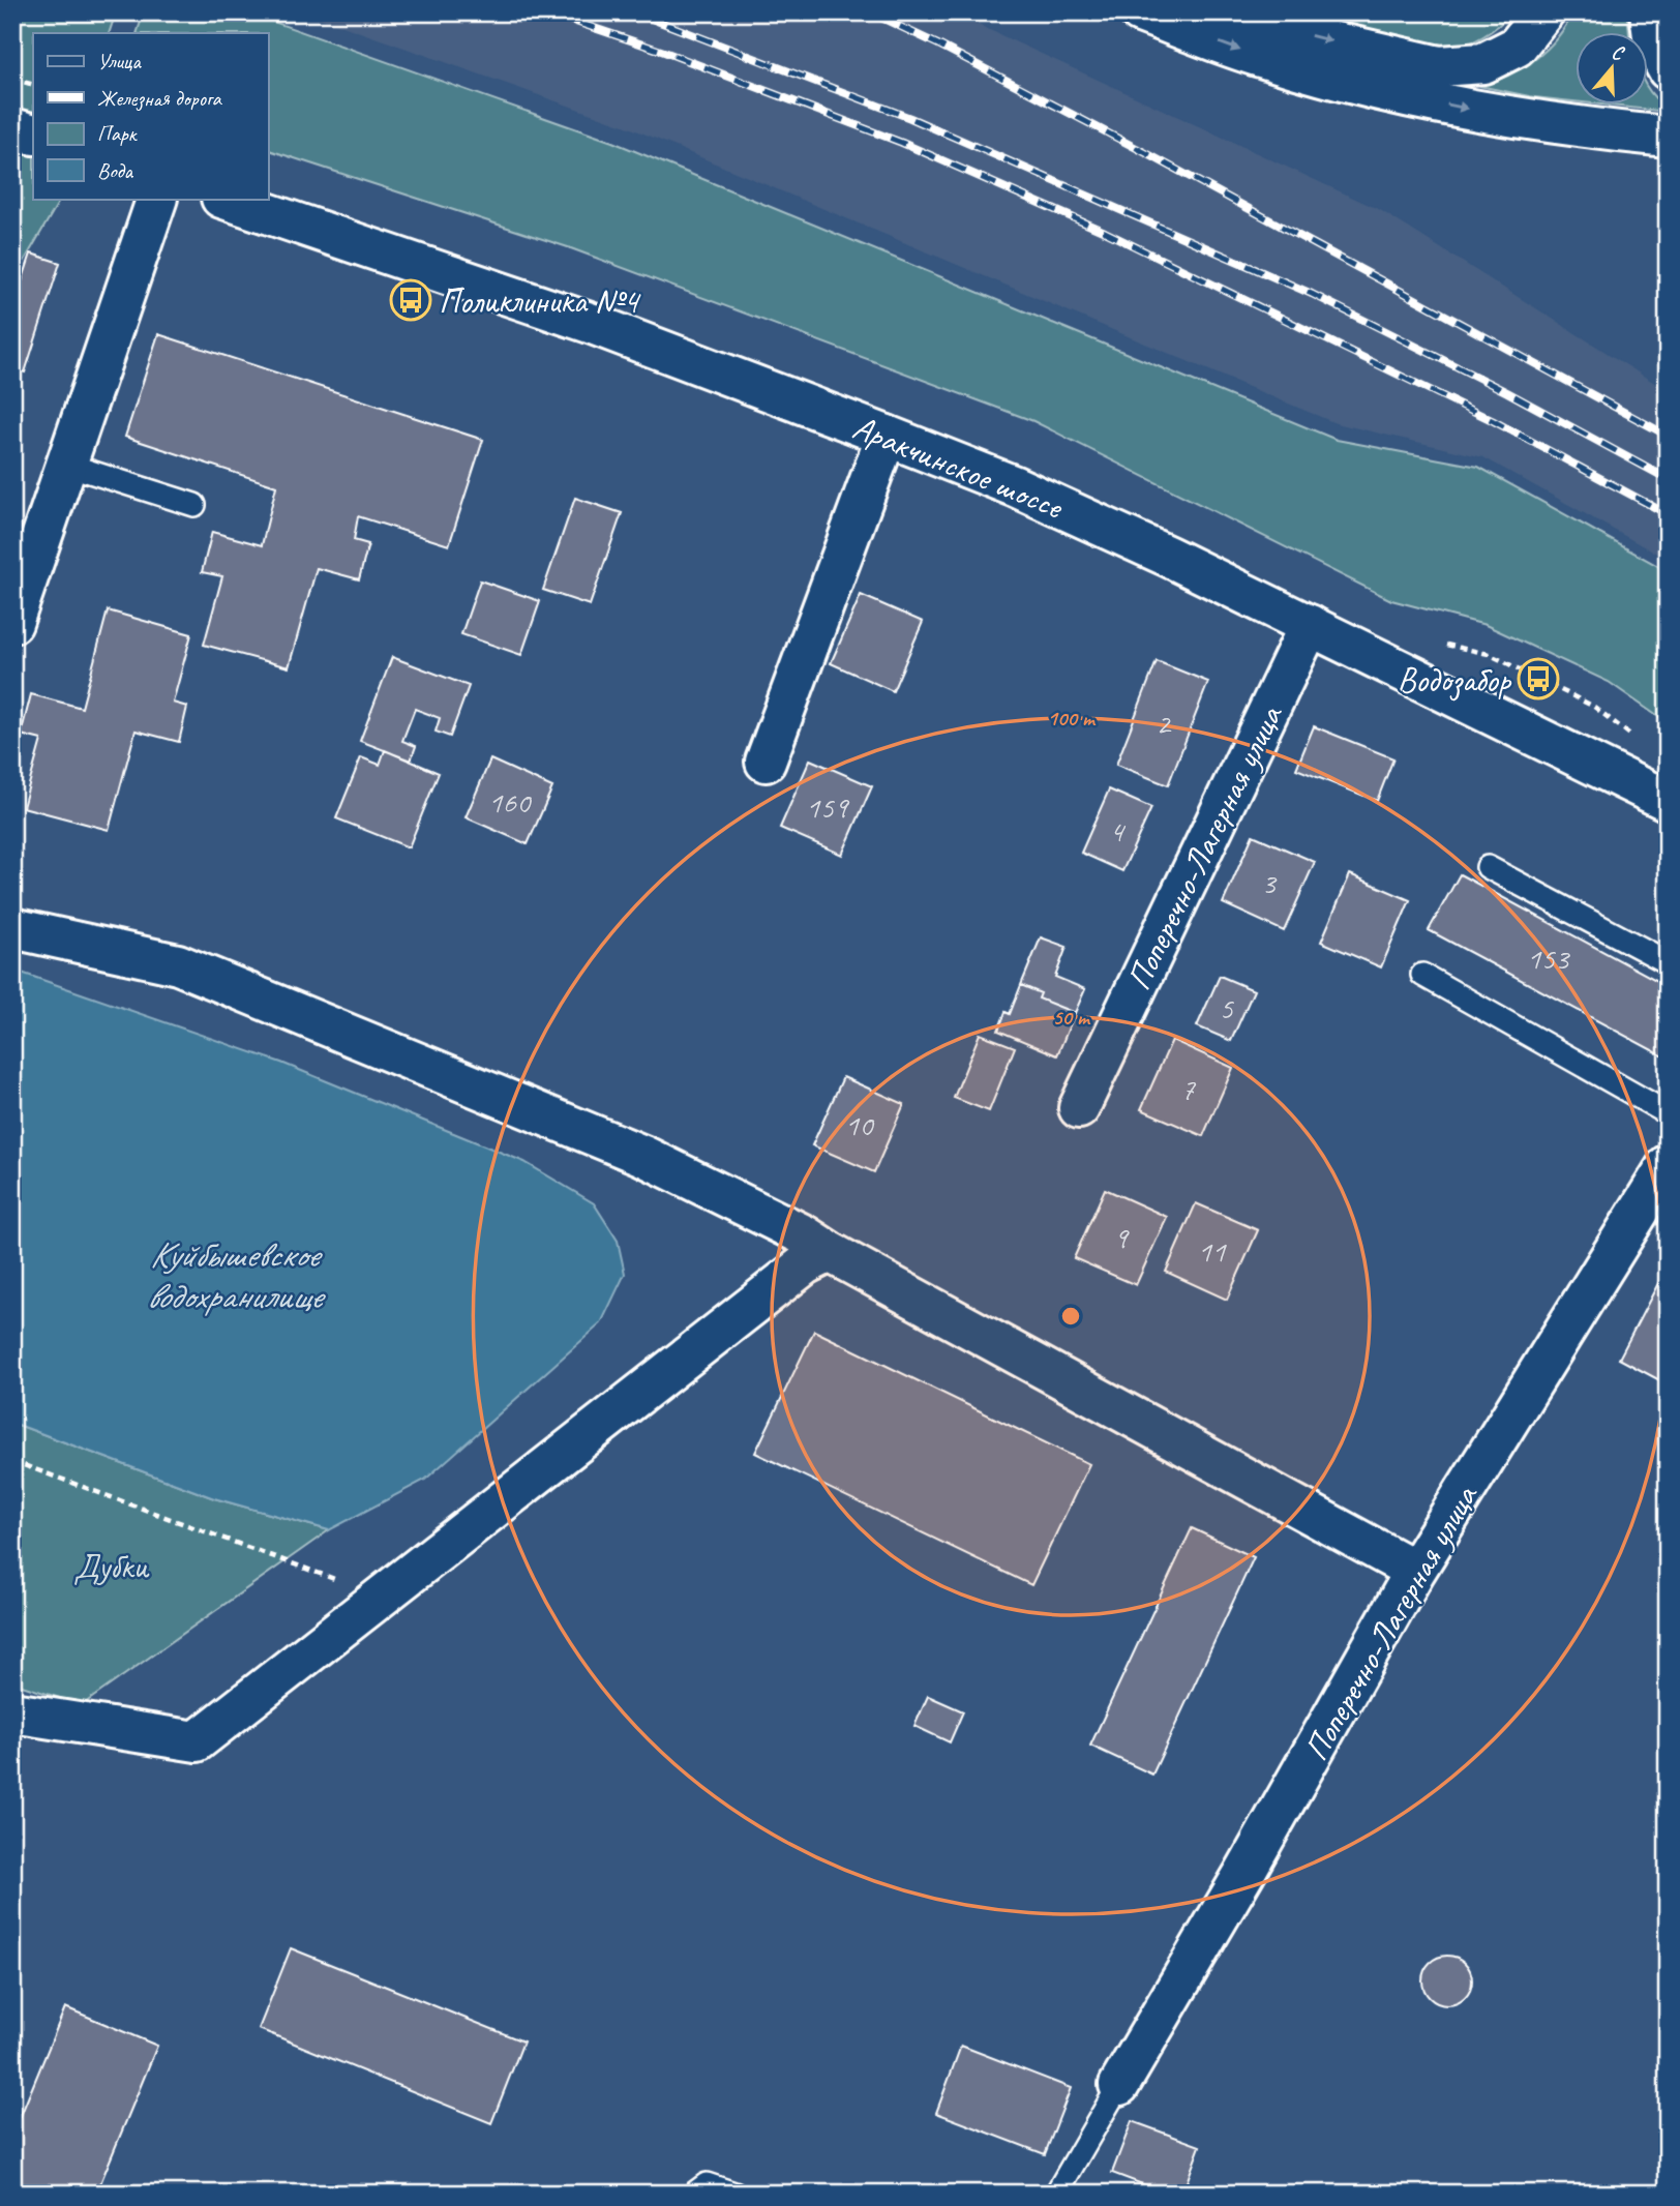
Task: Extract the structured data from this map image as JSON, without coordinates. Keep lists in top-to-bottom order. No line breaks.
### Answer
{"streets":{"street":["Аракчинское шоссе","Поперечно-Лагерная улица"]},"crossings":[["Аракчинское шоссе","Поперечно-Лагерная улица"]],"water":["Куйбышевское водохранилище"],"parks":["Дубки"],"places":{"bus stop":["Поликлиника №4","Водозабор"]},"house_numbers":["2","160","159","4","3","153","5","7","10","9","11"],"legend":["Улица","Железная дорога","Парк","Вода"],"north":"top","rings":["100 m","50 m"]}
